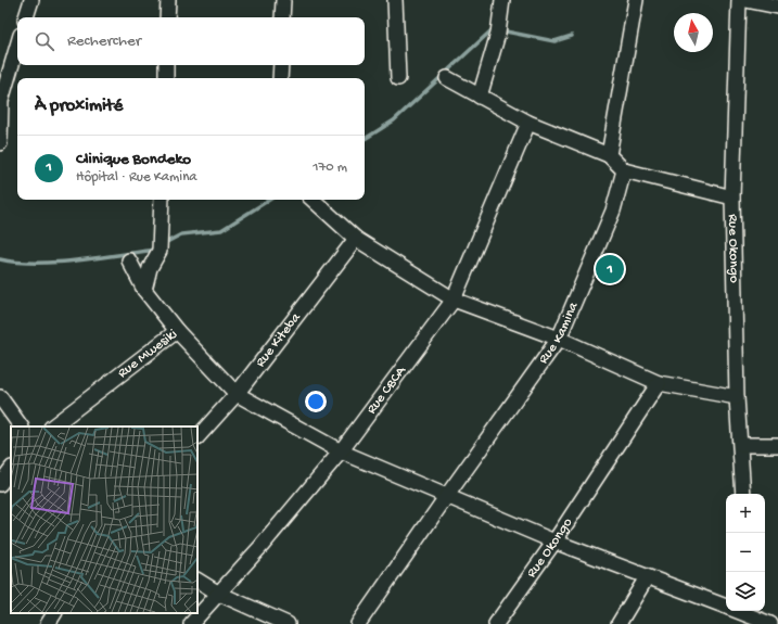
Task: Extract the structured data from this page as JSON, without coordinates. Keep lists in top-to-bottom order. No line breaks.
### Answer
{"streets":{"street":["Rue Okongo","Rue Kamina","Rue Kiteba","Rue Mwesiki","Rue CBCA"]},"north":"top","page":{"search":"Rechercher","heading":"À proximité","list":[{"mark":"1","name":"Clinique Bondeko","note":"Hôpital · Rue Kamina","value":"170 m"}],"pins":"1","map_buttons":["+","−"]}}
